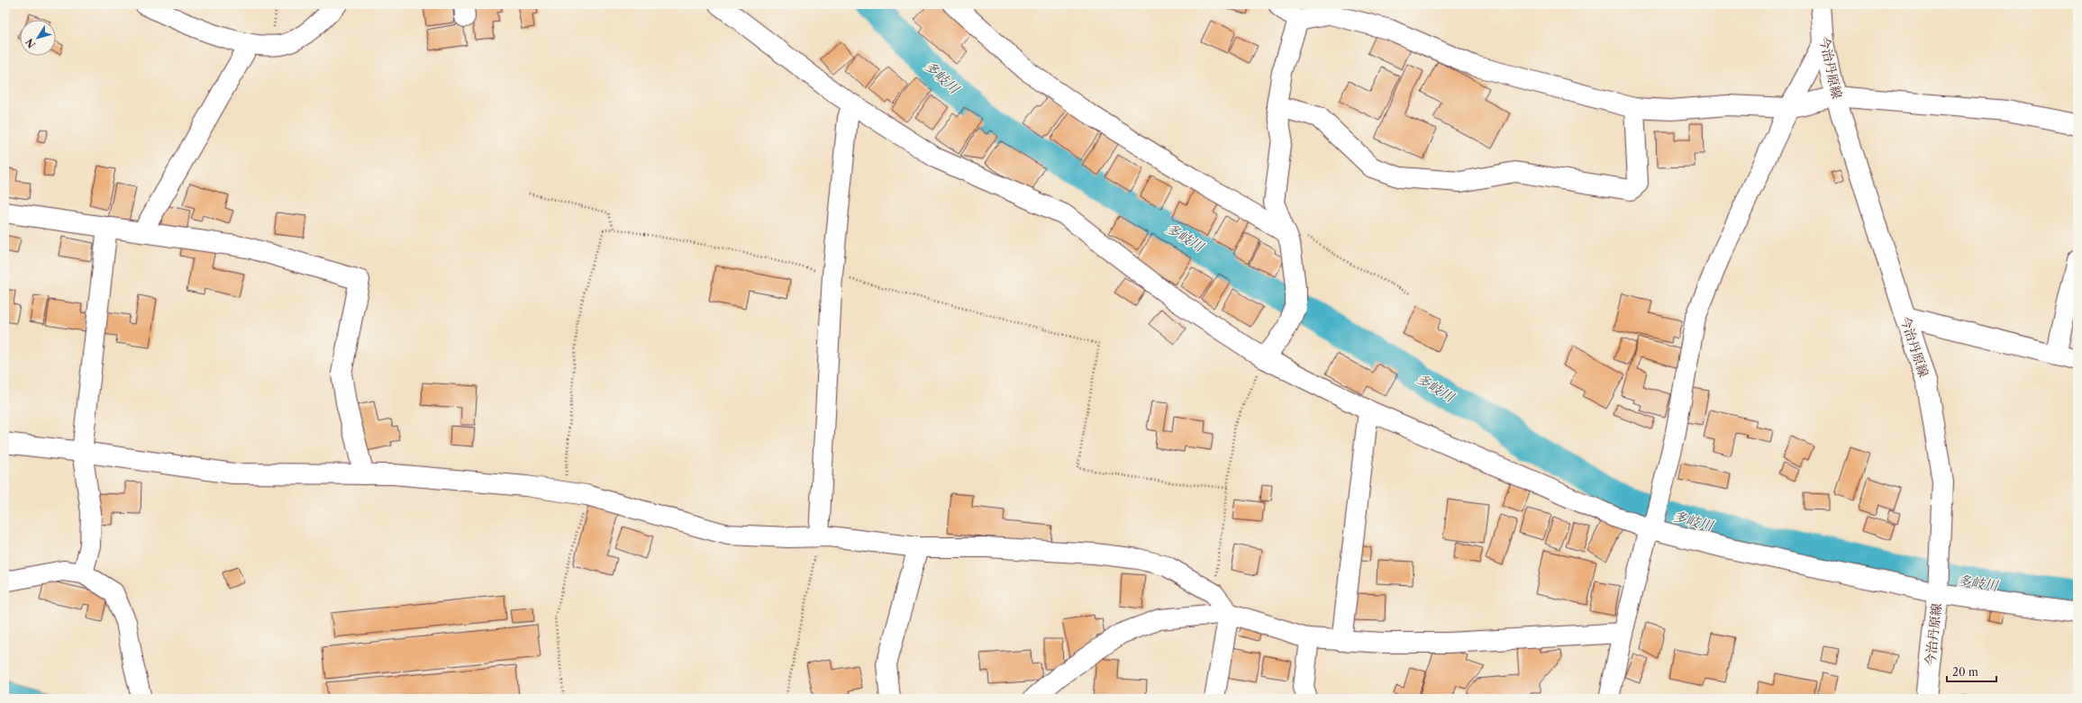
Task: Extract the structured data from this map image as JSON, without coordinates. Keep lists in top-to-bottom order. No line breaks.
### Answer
{"streets":{"street":["今治丹原線"]},"water":["多岐川"],"scale_bar":"20 m","north":"bottom left"}
